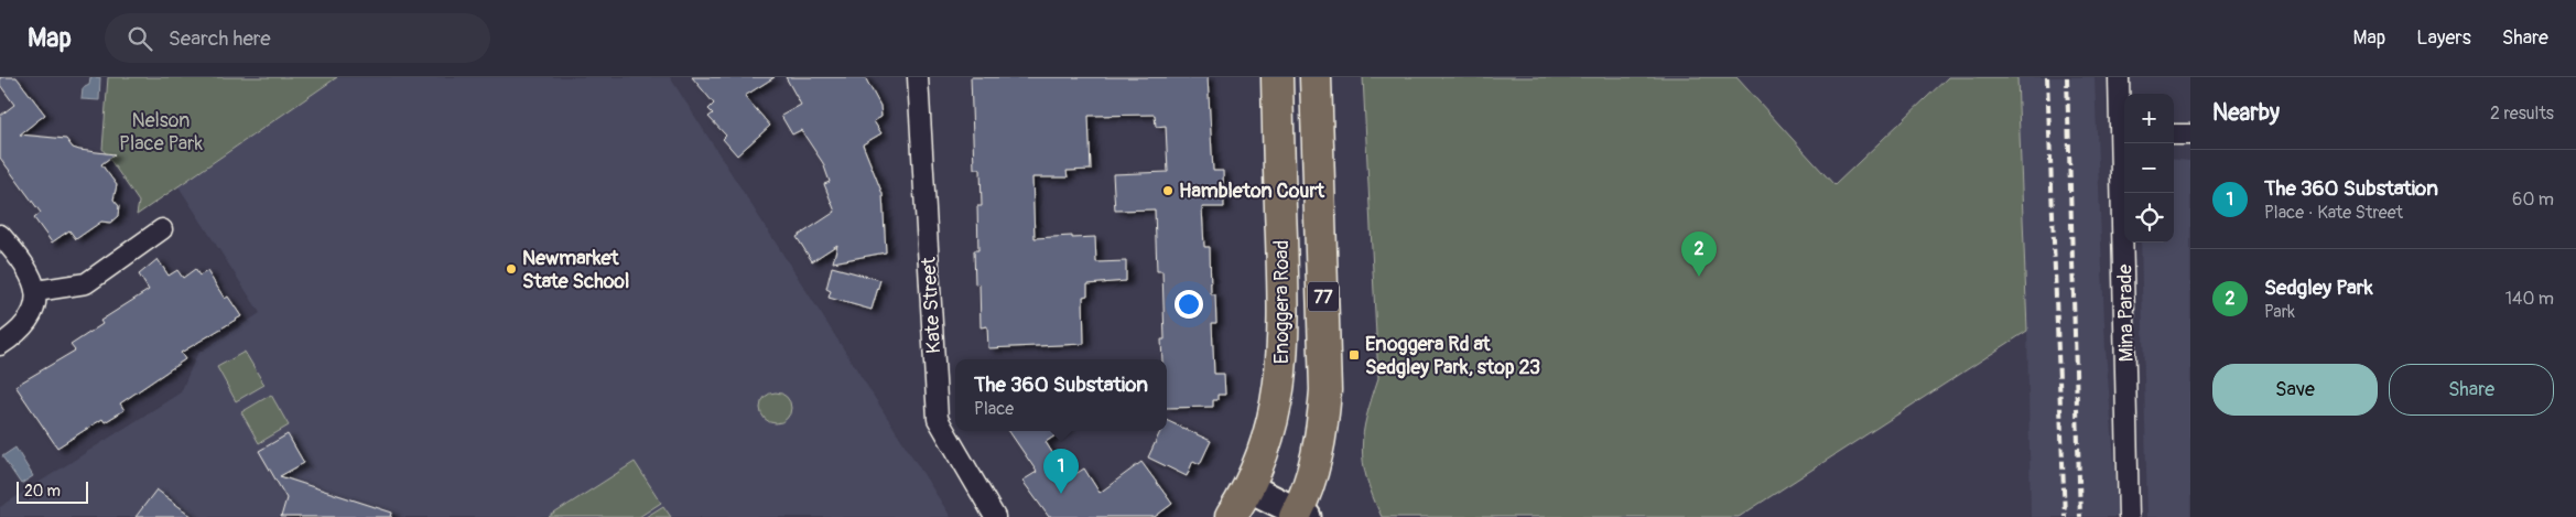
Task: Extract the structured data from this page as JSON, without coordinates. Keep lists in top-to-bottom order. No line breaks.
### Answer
{"streets":{"main road":["77","Enoggera Road"],"street":["Kate Street","Mina Parade"]},"parks":["Nelson Place Park"],"places":{"other":["Hambleton Court","Newmarket State School"],"transit":["Enoggera Rd at Sedgley Park, stop 23"]},"scale_bar":"20 m","page":{"header":"Map","search":"Search here","nav":["Map","Layers","Share"],"heading":["Nearby","2 results"],"map_buttons":["+","−"],"list":[{"mark":"1","name":"The 360 Substation","note":"Place · Kate Street","value":"60 m"},{"mark":"2","name":"Sedgley Park","note":"Park","value":"140 m"}],"pins":["2","1"],"buttons":["Save","Share"],"popup":["The 360 Substation","Place"],"scale":"20 m"}}
